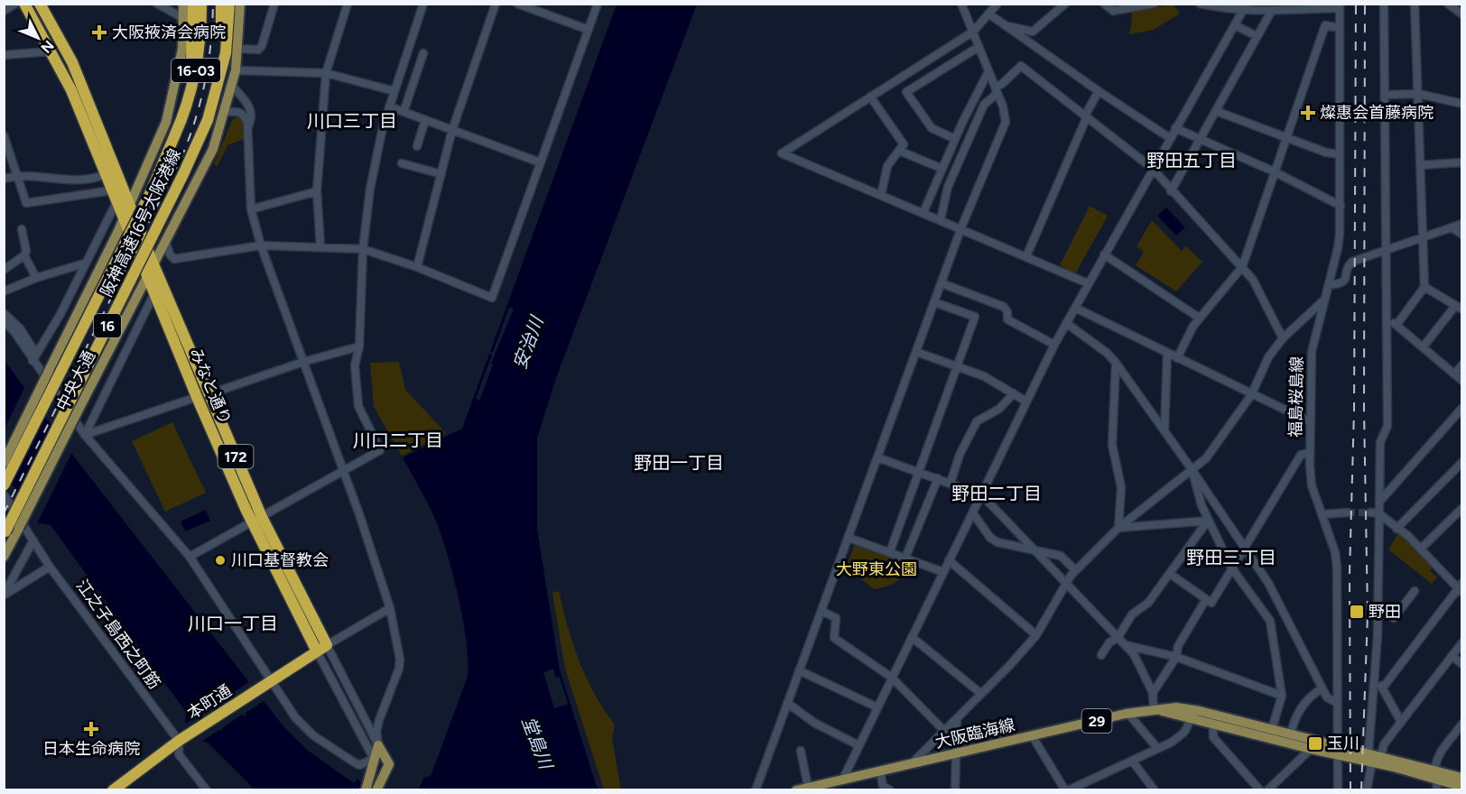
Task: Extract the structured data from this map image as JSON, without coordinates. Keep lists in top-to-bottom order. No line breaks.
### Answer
{"streets":{"highway":["16-03","阪神高速16号大阪港線","16","みなと通り","172","本町通"],"main road":["中央大通","29","大阪臨海線"],"street":["福島桜島線","江之子島西之町筋"]},"crossings":[["16-03","阪神高速16号大阪港線"],["中央大通","みなと通り"],["みなと通り","本町通"],["福島桜島線","大阪臨海線"],["江之子島西之町筋","本町通"]],"districts":["川口三丁目","野田五丁目","川口二丁目","野田一丁目","野田二丁目","野田三丁目","川口一丁目"],"water":["安治川","堂島川"],"parks":["大野東公園"],"places":{"health":["大阪掖済会病院","燦惠会首藤病院","日本生命病院"],"other":["川口基督教会"],"transit":["野田","玉川"]},"north":"bottom right"}
